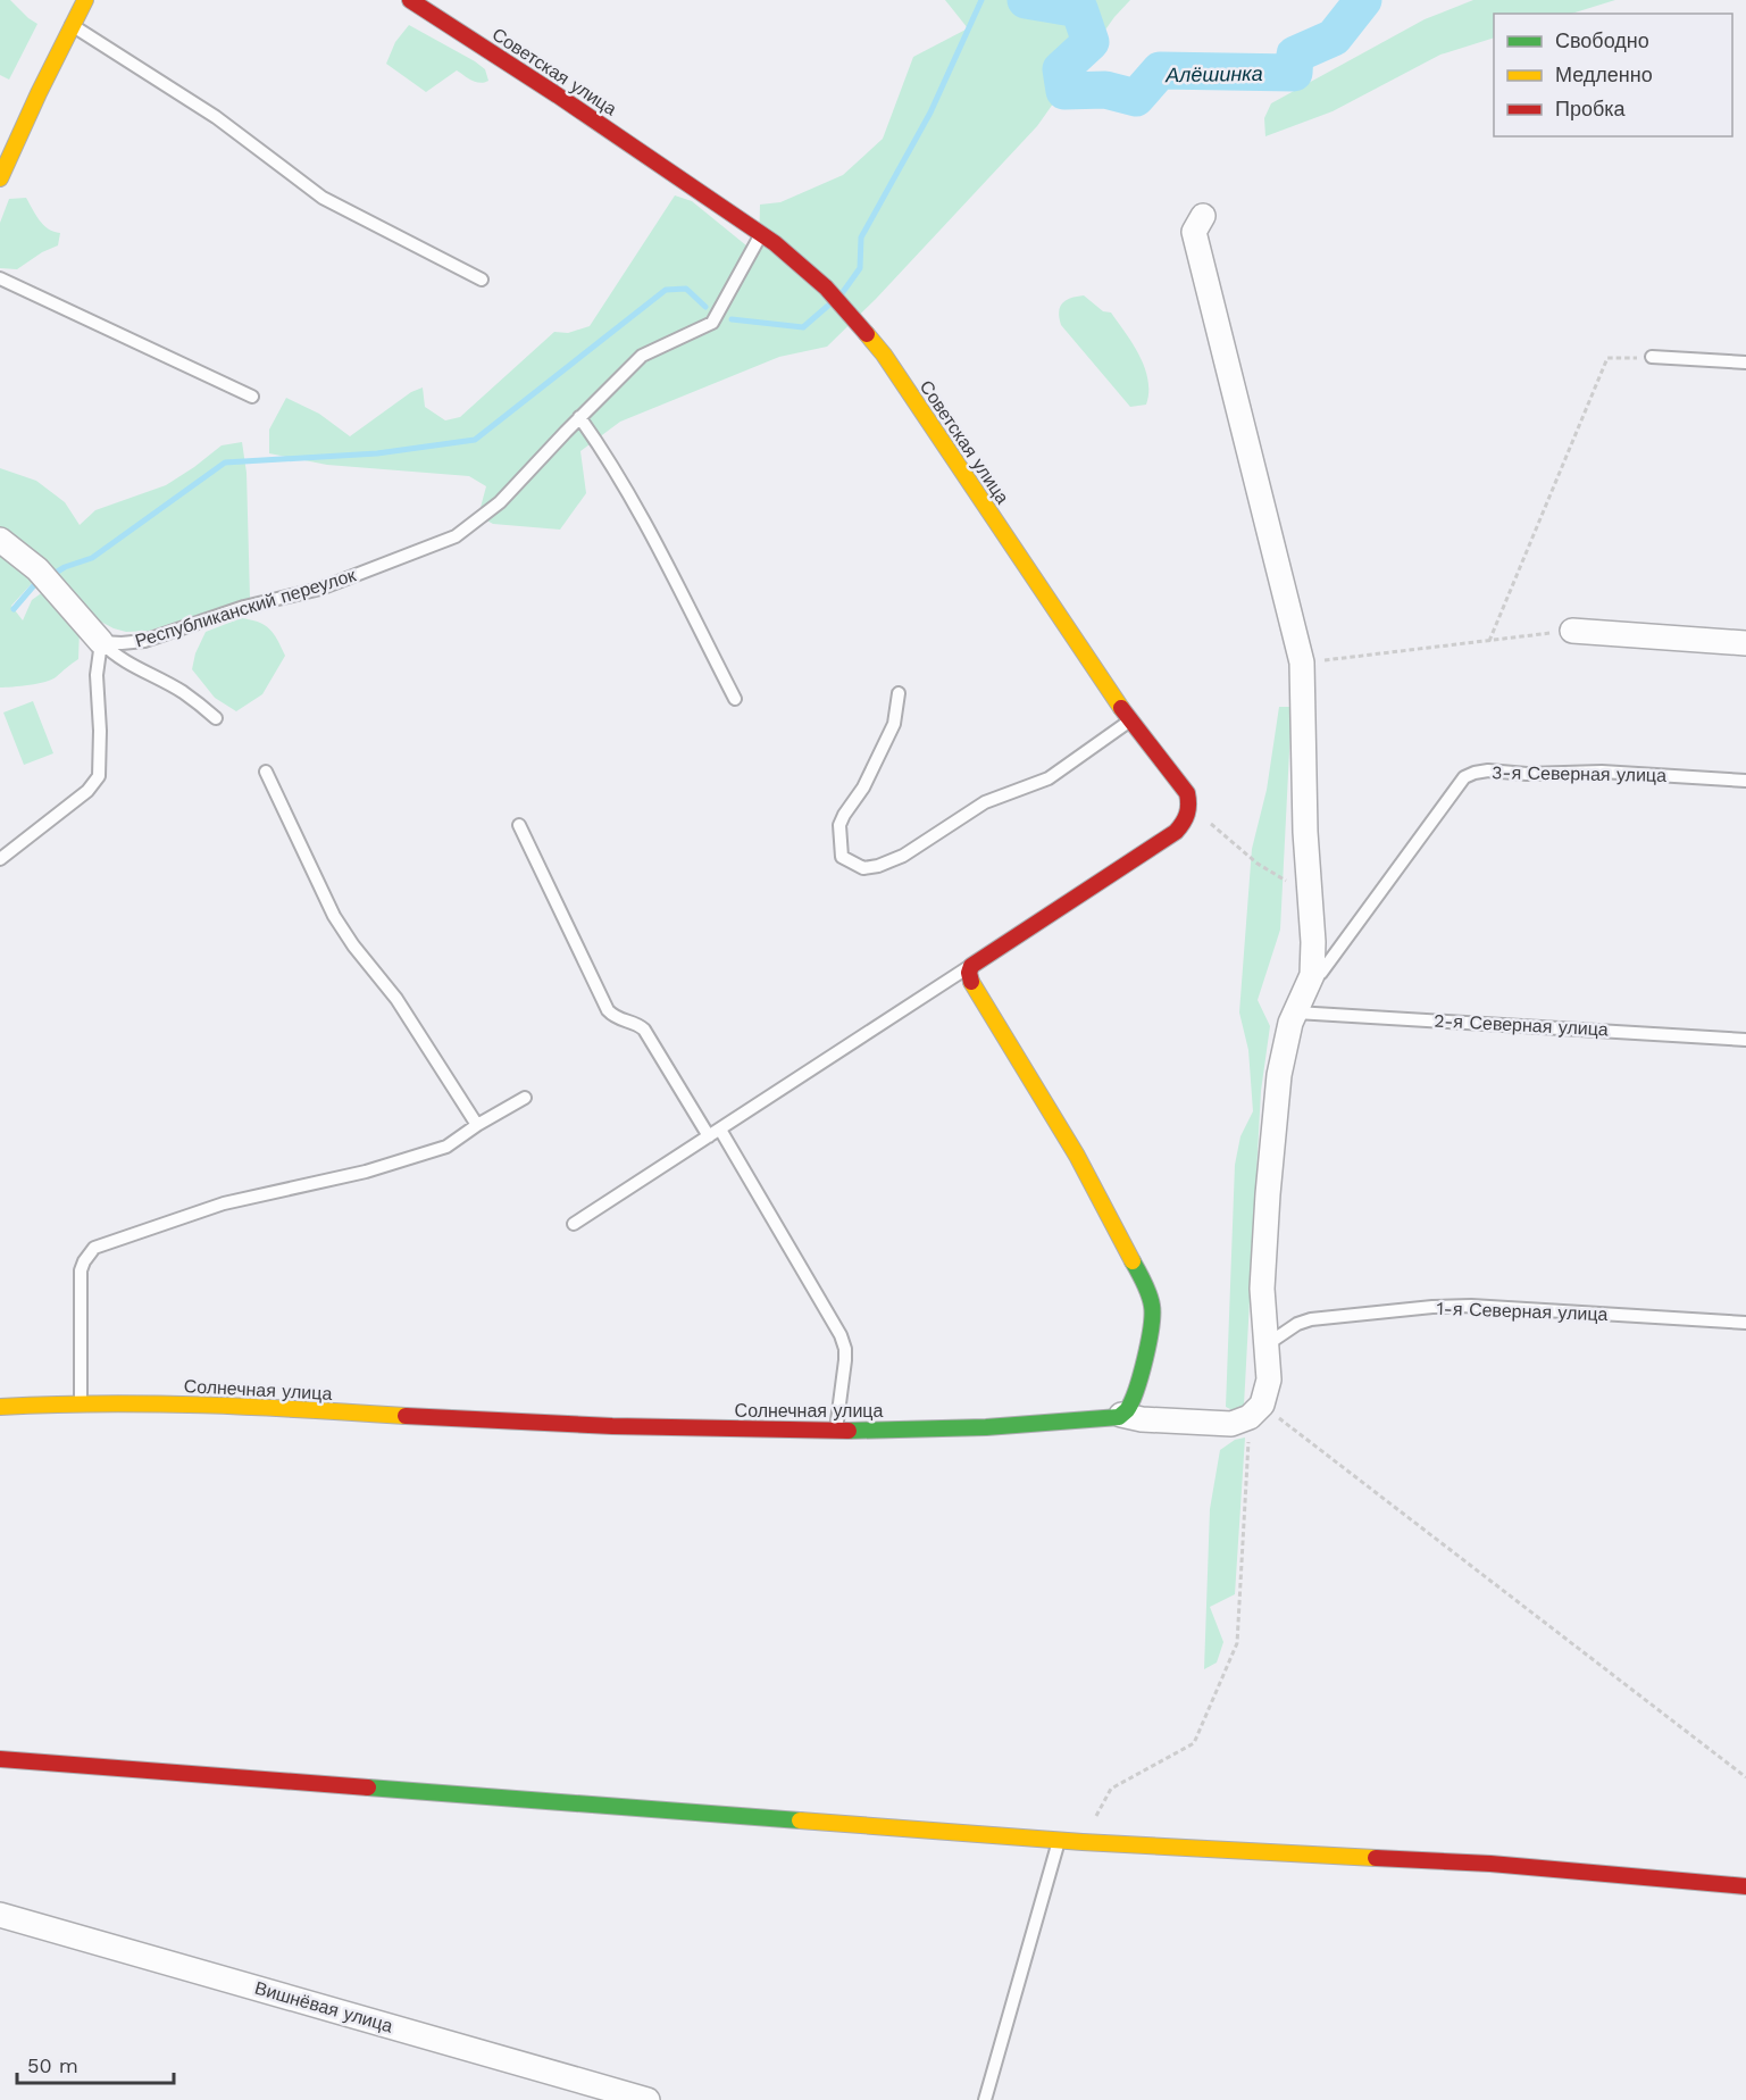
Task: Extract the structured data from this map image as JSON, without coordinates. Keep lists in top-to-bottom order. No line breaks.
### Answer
{"streets":{"street":["Советская улица","Солнечная улица","Вишнёвая улица"],"lane":["Республиканский переулок","3-я Северная улица","2-я Северная улица","1-я Северная улица"]},"crossings":[["Советская улица","Республиканский переулок"]],"water":["Алёшинка"],"legend":["Свободно","Медленно","Пробка"],"scale_bar":"50 m"}
